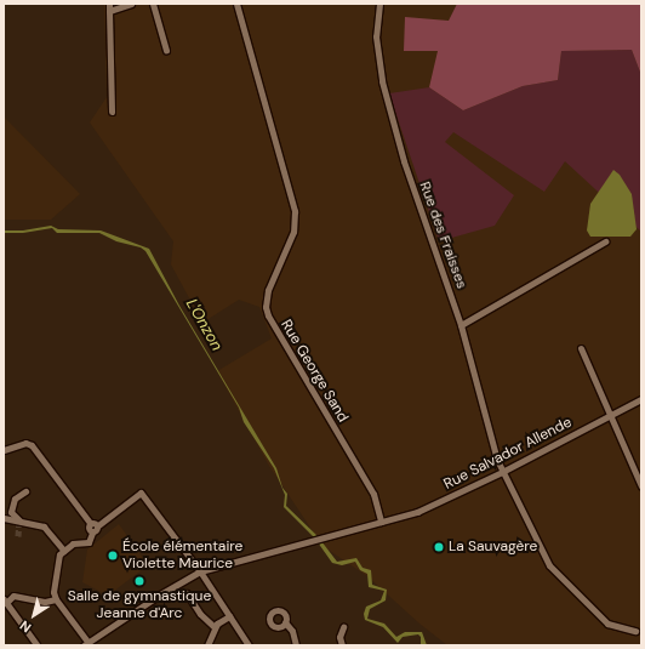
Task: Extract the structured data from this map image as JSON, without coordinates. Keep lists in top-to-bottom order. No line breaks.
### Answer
{"streets":{"street":["Rue des Fraisses","Rue George Sand","Rue Salvador Allende"]},"crossings":[["Rue des Fraisses","Rue Salvador Allende"],["Rue George Sand","Rue Salvador Allende"]],"water":["L'Onzon"],"places":["La Sauvagère","École élémentaire Violette Maurice","Salle de gymnastique Jeanne d'Arc"],"north":"bottom left"}
